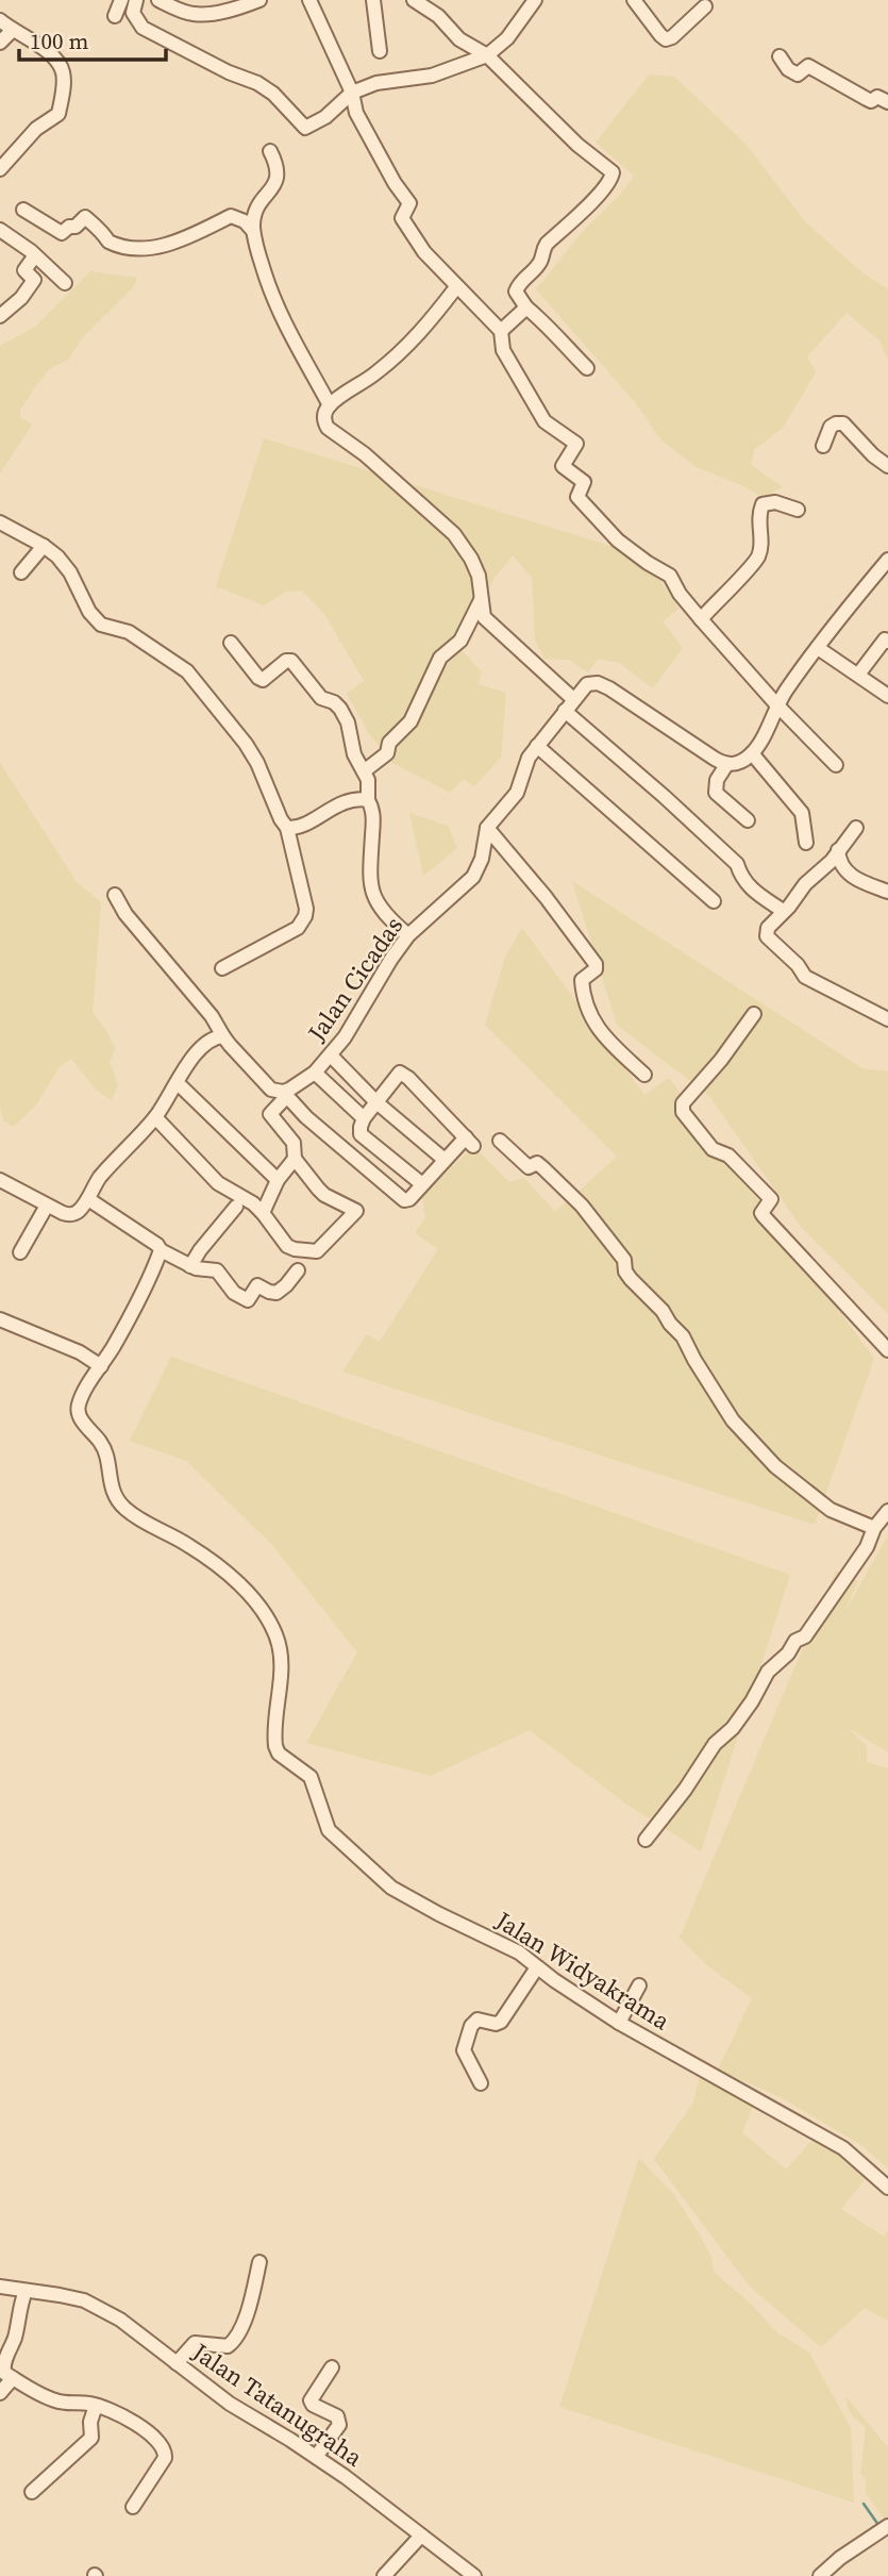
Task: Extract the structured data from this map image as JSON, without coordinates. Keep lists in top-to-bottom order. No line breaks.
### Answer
{"streets":{"street":["Jalan Cicadas","Jalan Widyakrama","Jalan Tatanugraha"]},"scale_bar":"100 m"}
